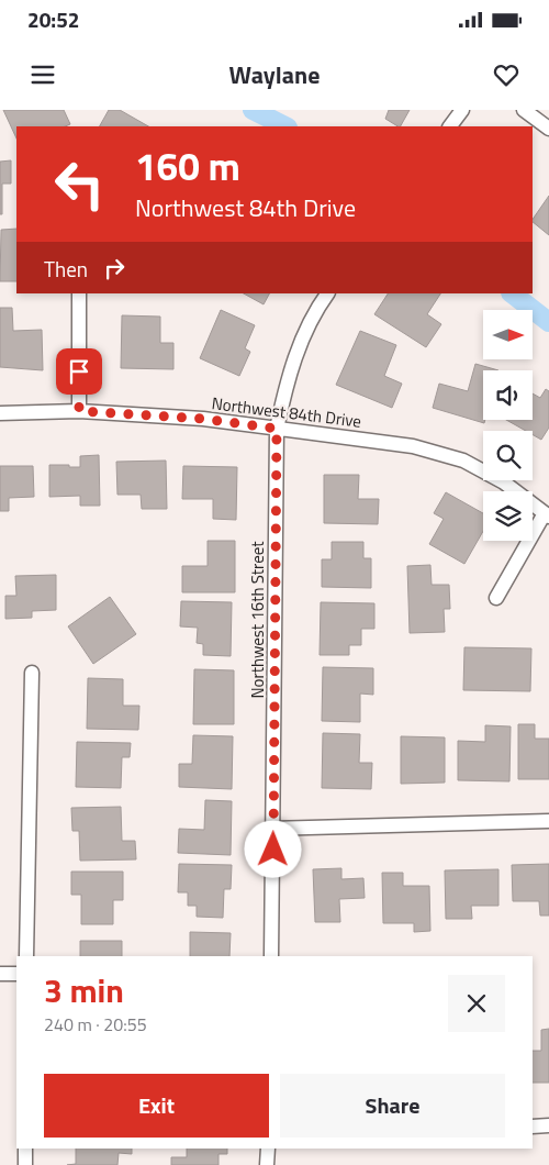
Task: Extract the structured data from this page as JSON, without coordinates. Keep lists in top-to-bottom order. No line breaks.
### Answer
{"streets":{"street":["Northwest 84th Drive","Northwest 16th Street"]},"crossings":[["Northwest 84th Drive","Northwest 16th Street"]],"north":"right","page":{"status":"20:52","header":"Waylane","turn":["160 m","Northwest 84th Drive"],"then":"Then","heading":["3 min","240 m · 20:55"],"buttons":["Exit","Share"]}}
